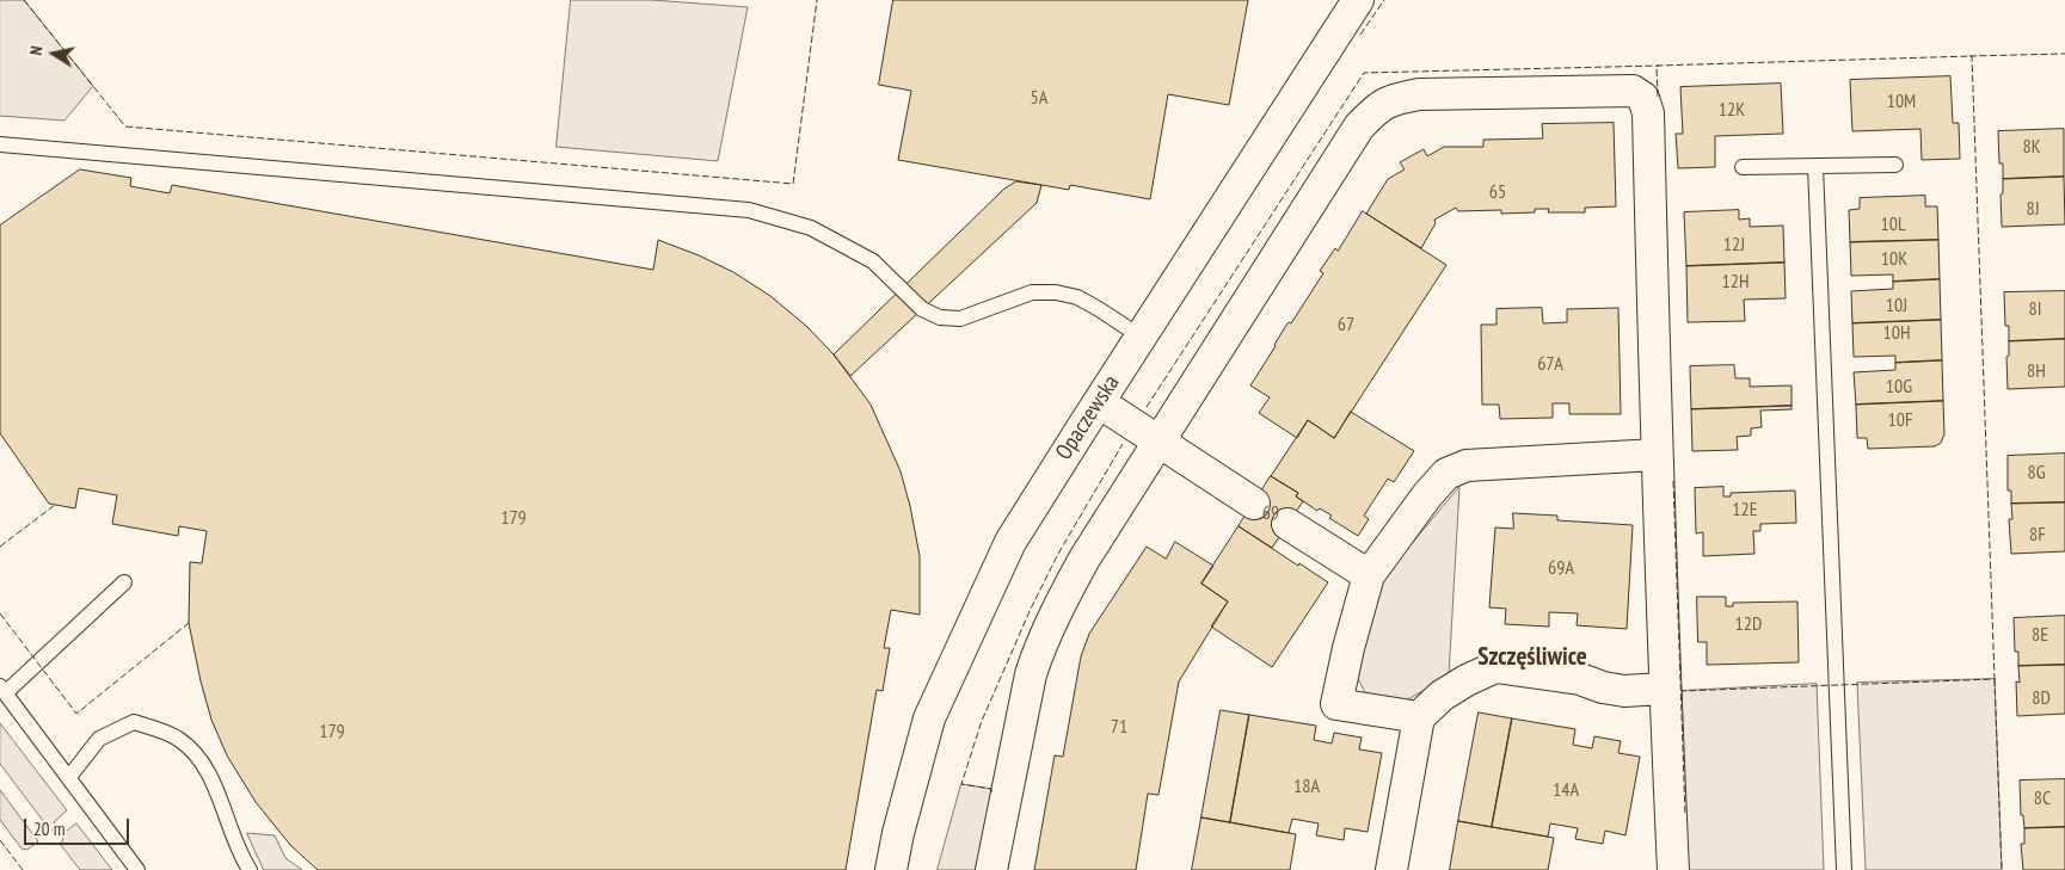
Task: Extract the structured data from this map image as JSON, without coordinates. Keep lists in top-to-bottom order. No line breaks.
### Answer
{"streets":{"street":["Opaczewska"]},"districts":["Szczęśliwice"],"house_numbers":["5A","10M","12K","8K","65","8J","10L","12J","10K","12H","10J","8I","67","10H","67A","8H","10G","10F","8G","12E","69","179","8F","69A","12D","8E","8D","71","179","18A","14A","8C"],"scale_bar":"20 m","north":"left"}
